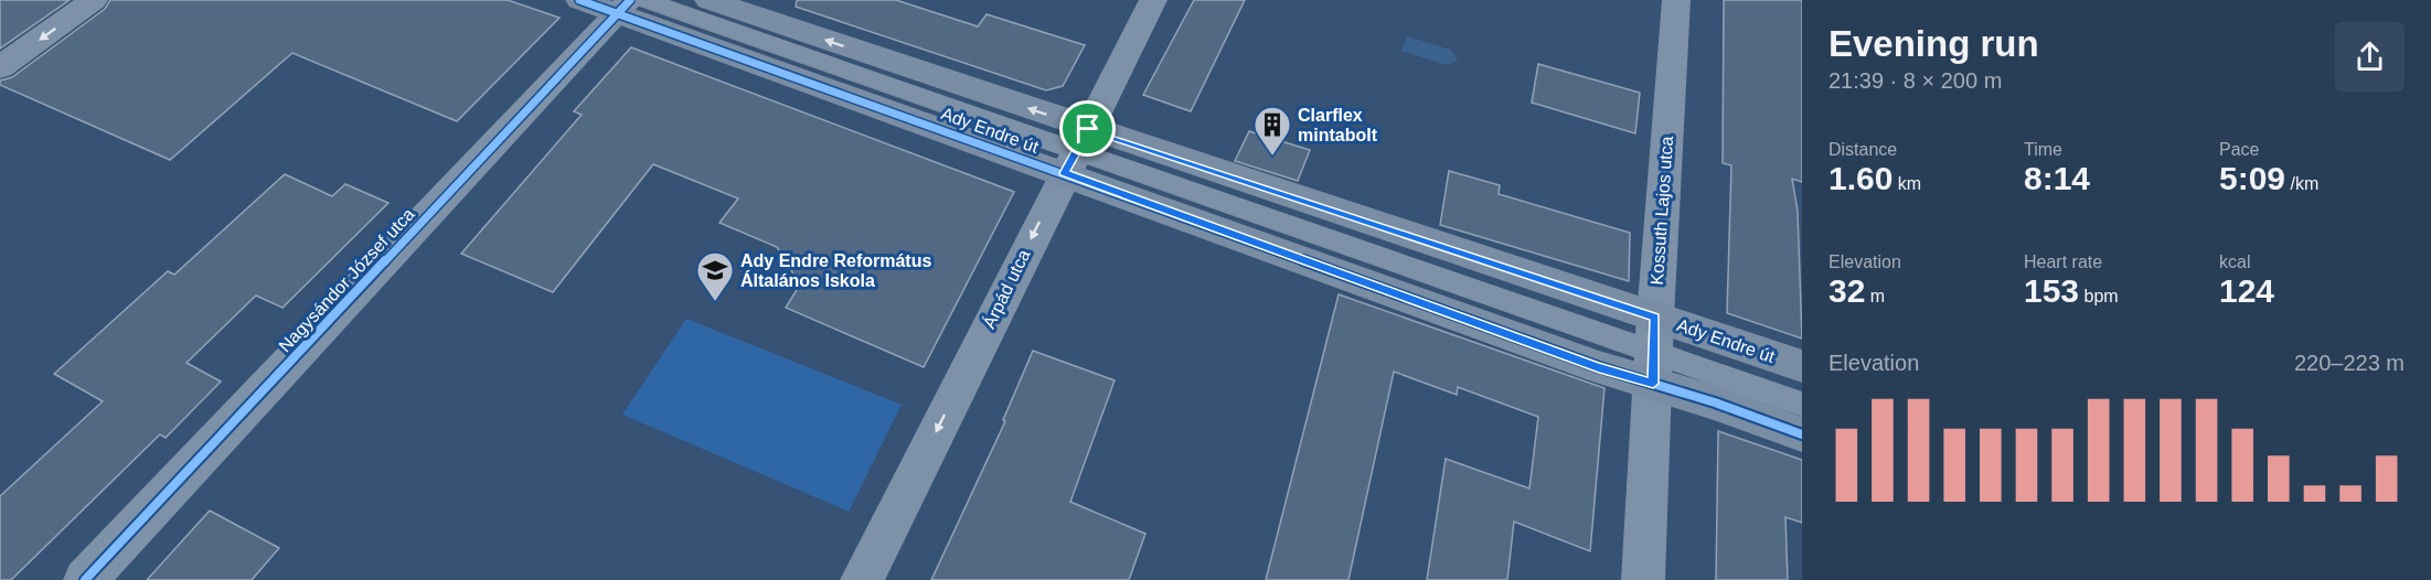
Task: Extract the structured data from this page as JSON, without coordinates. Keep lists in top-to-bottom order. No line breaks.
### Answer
{"streets":{"street":["Ady Endre út","Kossuth Lajos utca","Nagysándor József utca","Árpád utca"]},"crossings":[["Ady Endre út","Kossuth Lajos utca"],["Ady Endre út","Nagysándor József utca"],["Ady Endre út","Árpád utca"]],"one_way":["Árpád utca"],"places":{"building":["Clarflex mintabolt"],"school or university":["Ady Endre Református Általános Iskola"]},"page":{"heading":["Evening run","21:39 · 8 × 200 m"],"stats":[["Distance","1.60 km"],["Time","8:14"],["Pace","5:09 /km"],["Elevation","32 m"],["Heart rate","153 bpm"],["kcal","124"]],"chart":["Elevation","220–223 m"]}}
